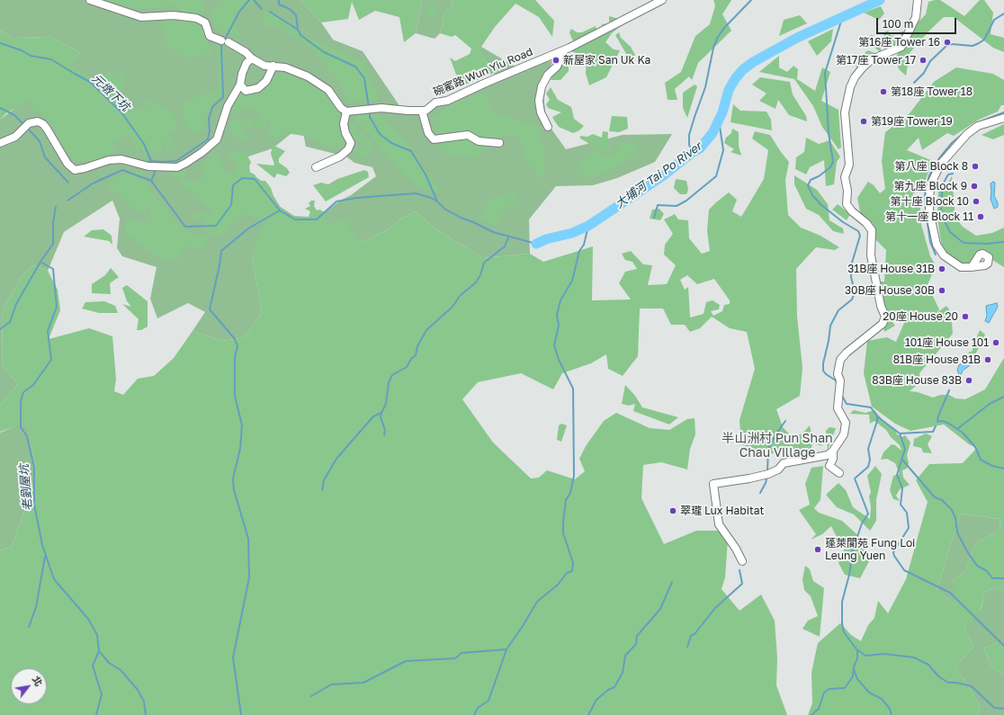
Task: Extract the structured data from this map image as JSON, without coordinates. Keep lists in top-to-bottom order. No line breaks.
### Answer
{"streets":{"street":["碗窰路 Wun Yiu Road"]},"districts":["半山洲村 Pun Shan Chau Village"],"water":["元墩下坑","大埔河 Tai Po River","老劉屋坑"],"places":["第16座 Tower 16","新屋家 San Uk Ka","第17座 Tower 17","第18座 Tower 18","第19座 Tower 19","第八座 Block 8","第九座 Block 9","第十座 Block 10","第十一座 Block 11","31B座 House 31B","30B座 House 30B","20座 House 20","101座 House 101","81B座 House 81B","83B座 House 83B","翠瓏 Lux Habitat","蓬萊閬苑 Fung Loi Leung Yuen"],"scale_bar":"100 m","north":"top right"}
